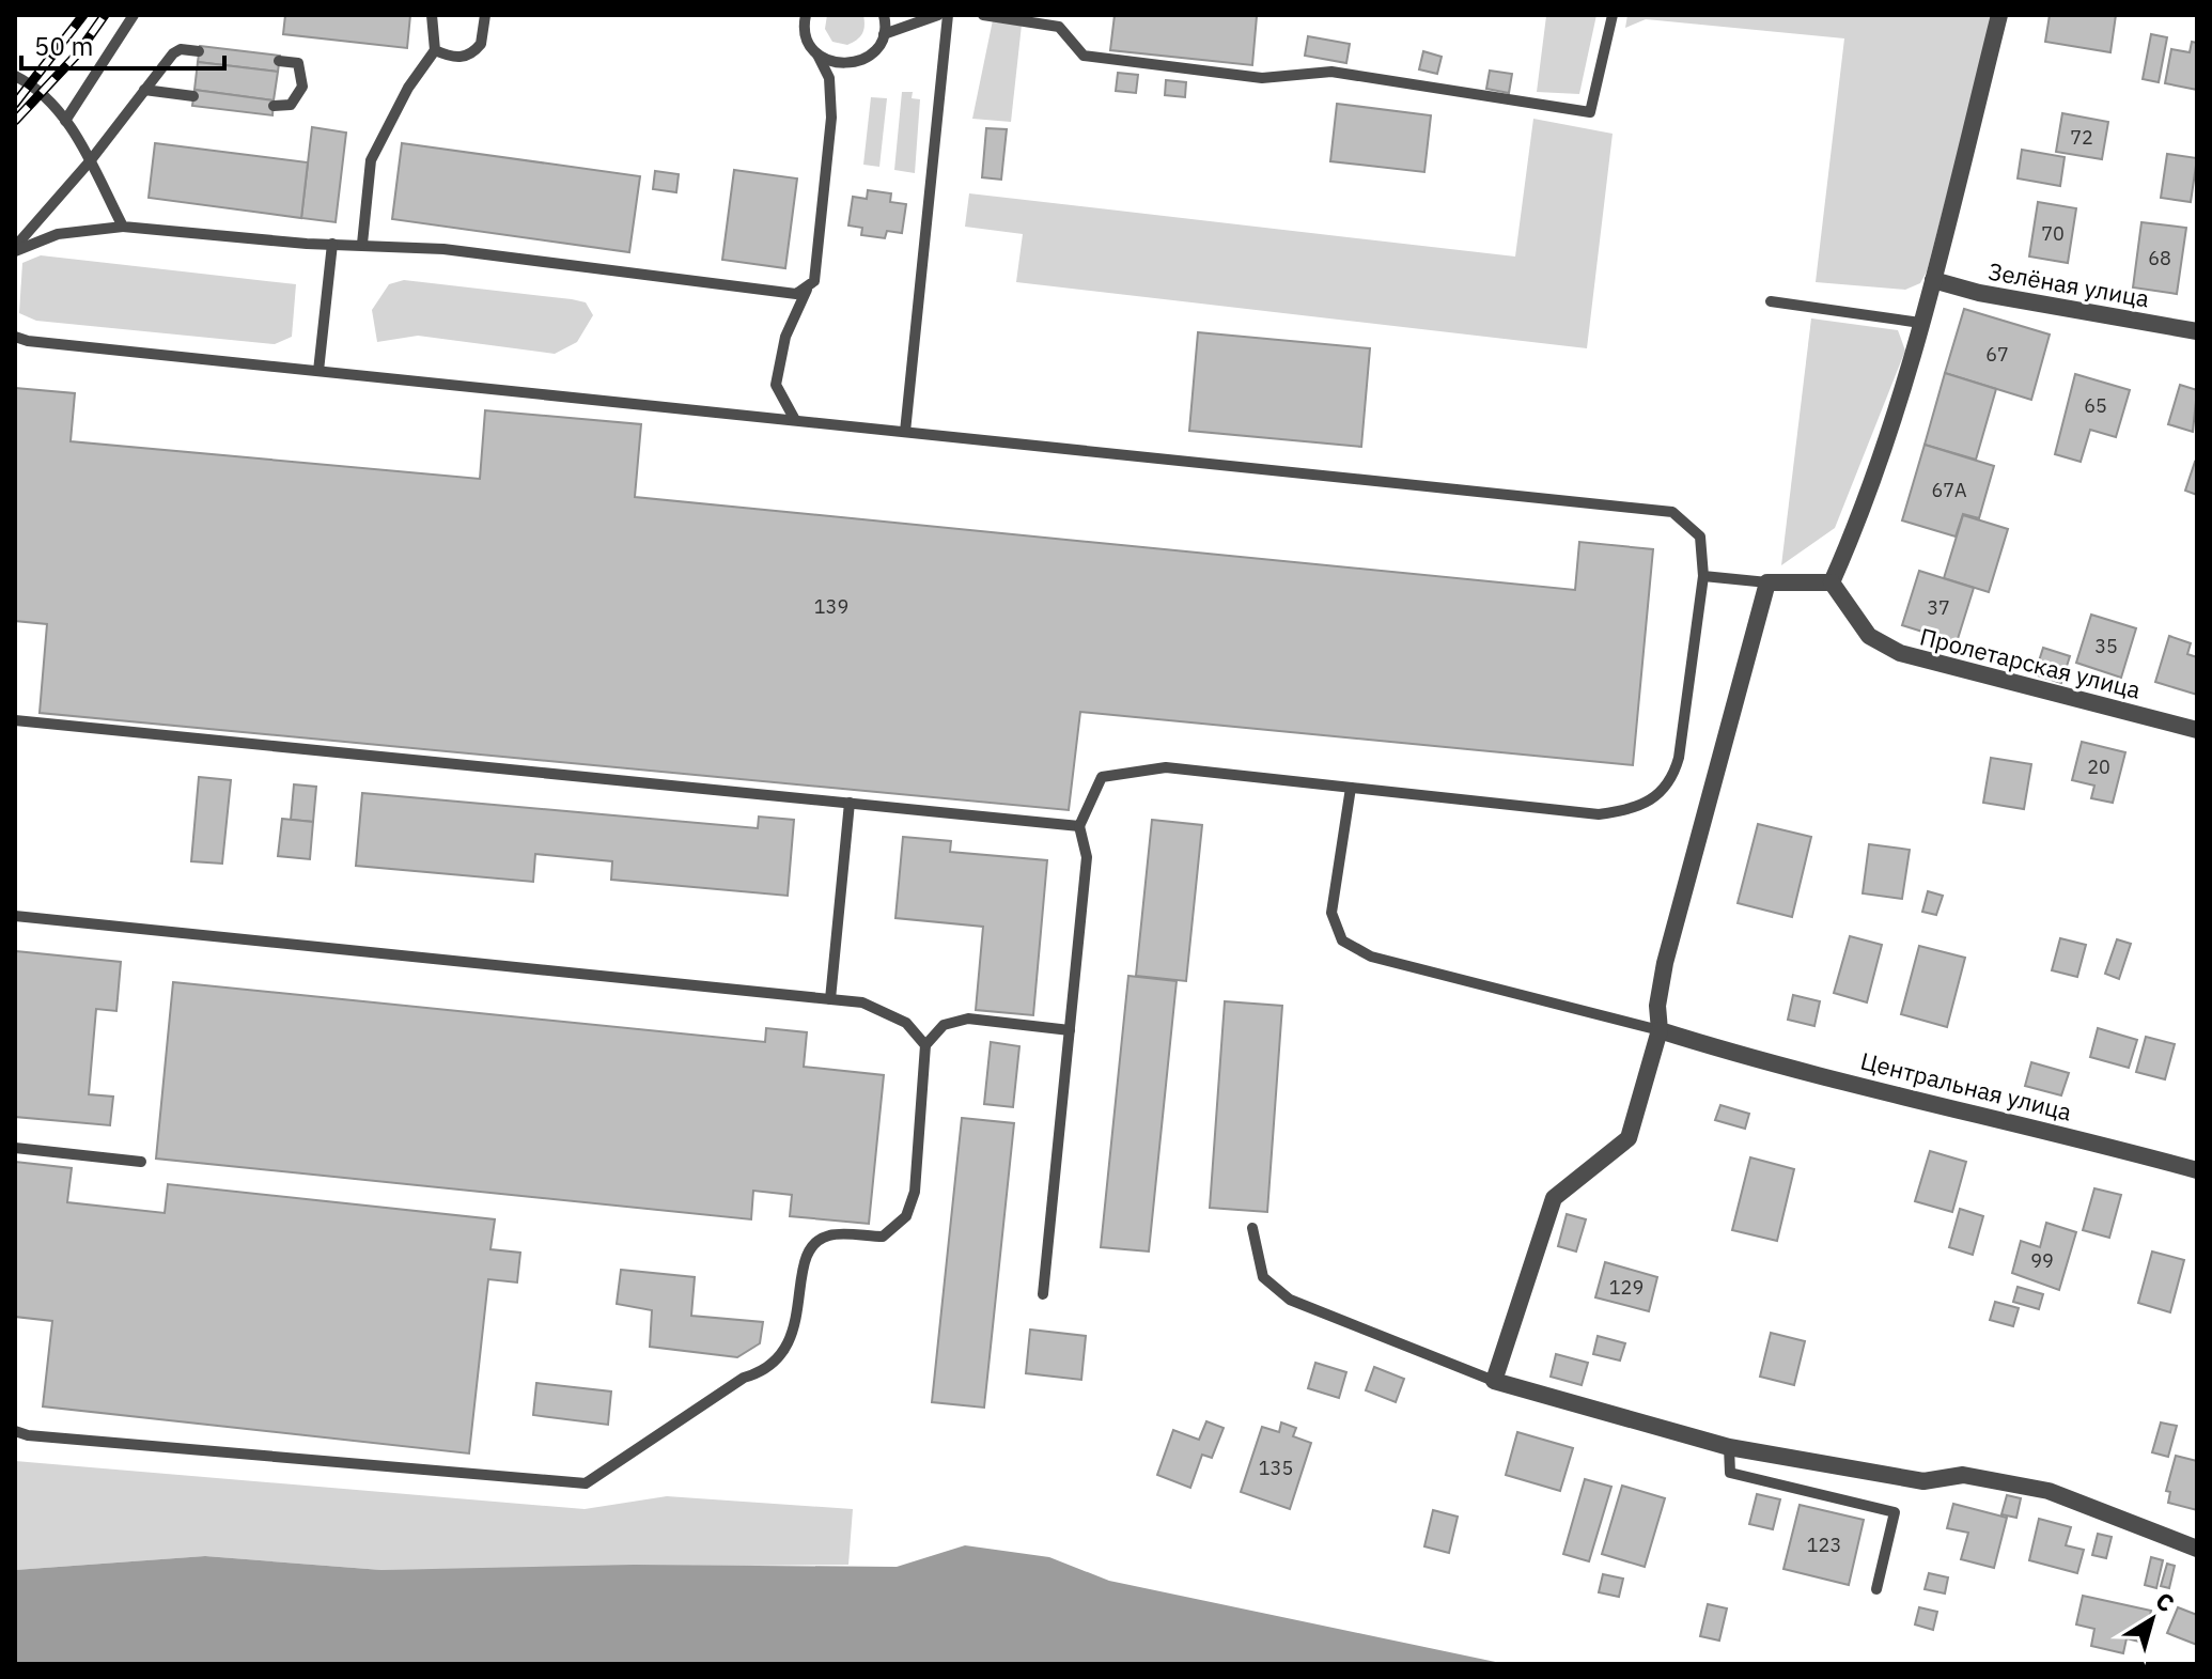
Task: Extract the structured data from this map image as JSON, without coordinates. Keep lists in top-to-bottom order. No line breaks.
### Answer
{"streets":{"street":["Зелёная улица","Пролетарская улица","Центральная улица"]},"house_numbers":["72","70","68","67","65","67А","139","37","35","20","99","129","135","123"],"scale_bar":"50 m","north":"top right"}
